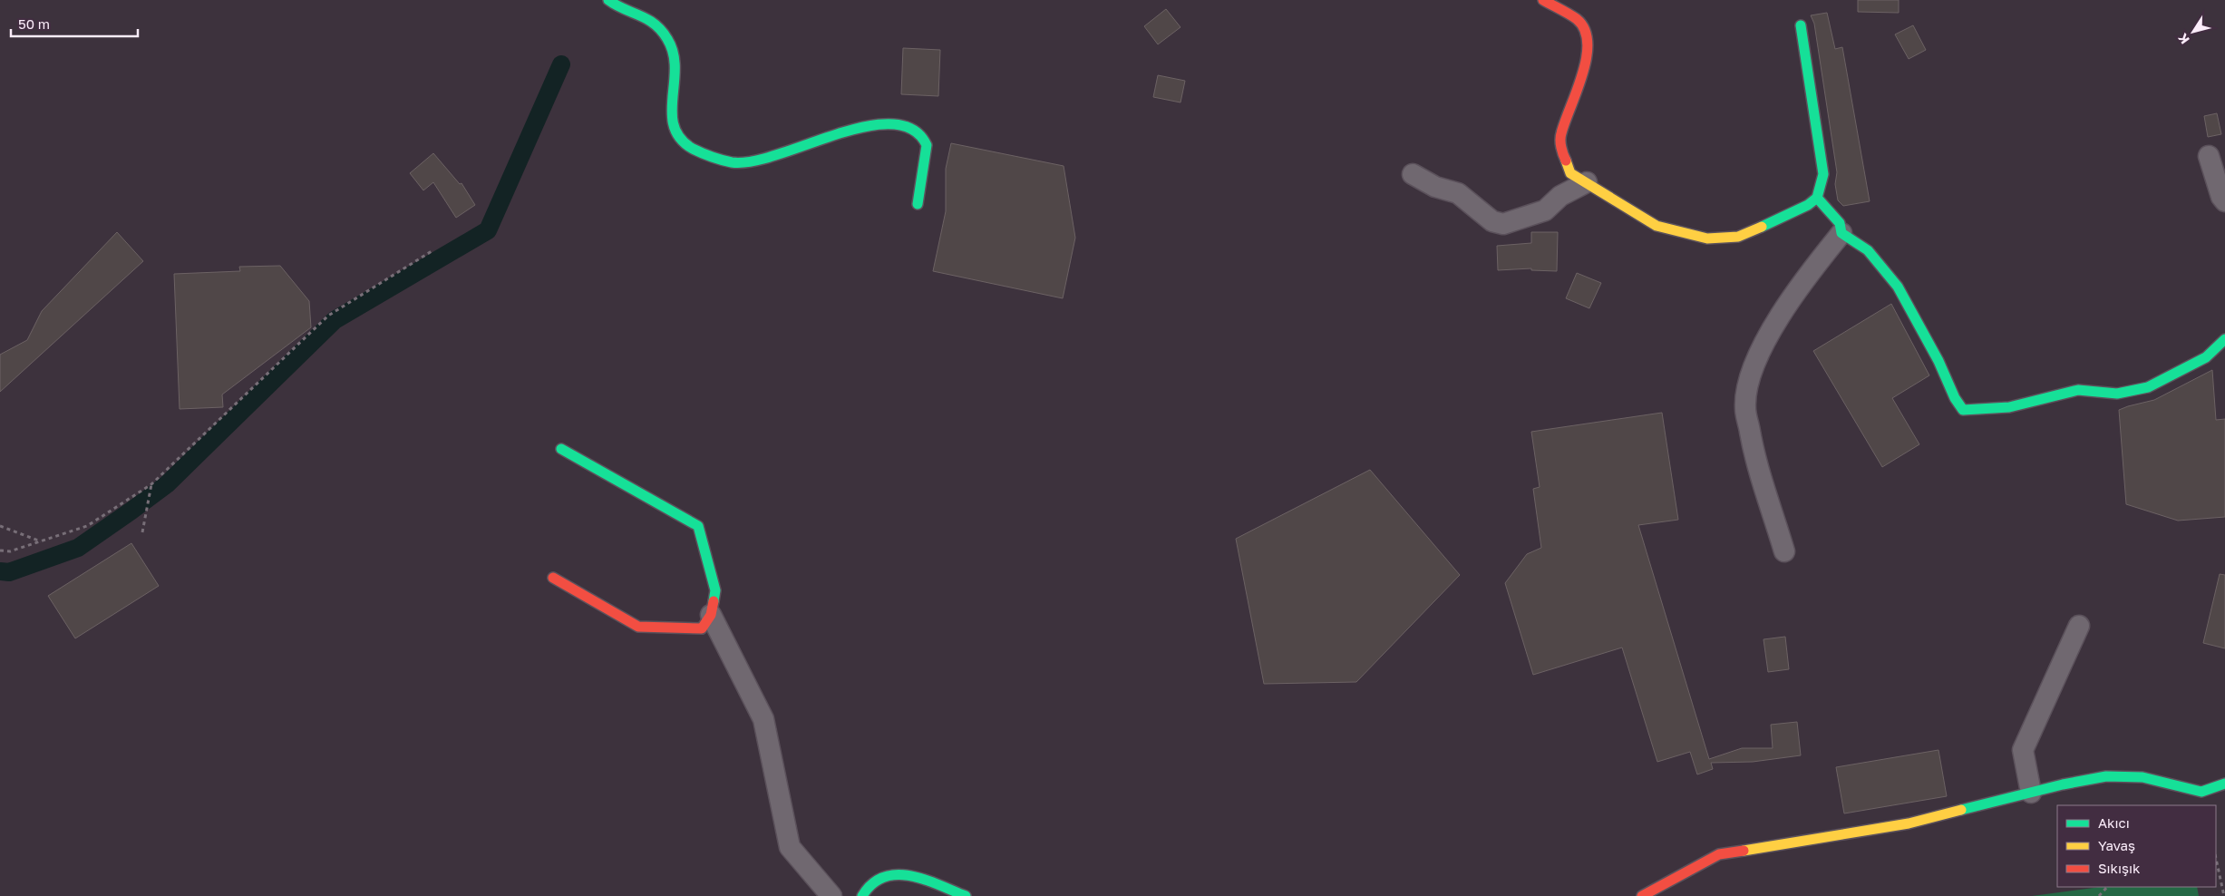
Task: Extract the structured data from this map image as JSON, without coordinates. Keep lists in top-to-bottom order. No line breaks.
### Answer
{"legend":["Akıcı","Yavaş","Sıkışık"],"scale_bar":"50 m","north":"bottom left"}
